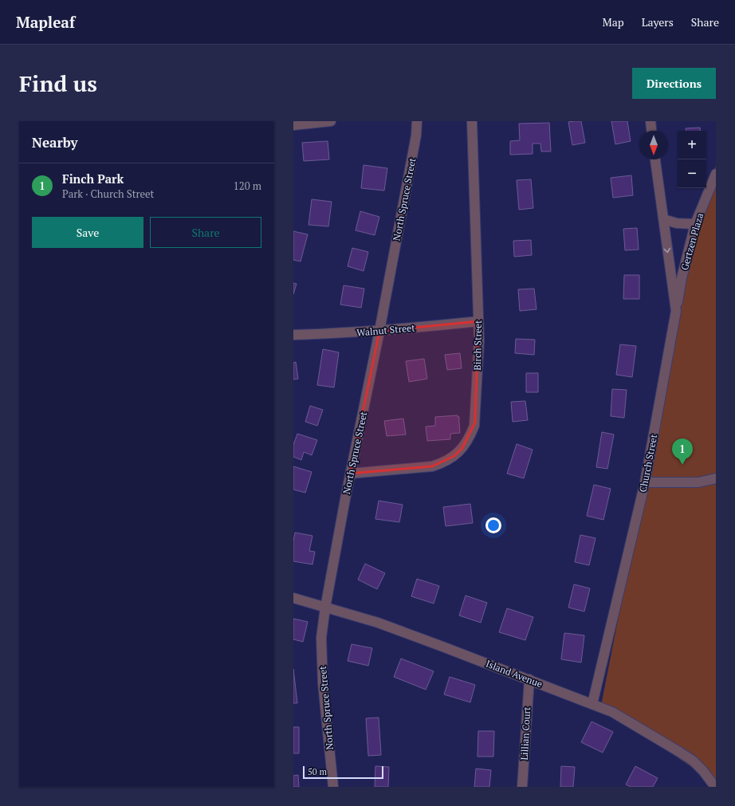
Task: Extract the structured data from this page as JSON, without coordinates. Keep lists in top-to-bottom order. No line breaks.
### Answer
{"streets":{"street":["North Spruce Street","Gertzen Plaza","Walnut Street","Birch Street","Church Street","Island Avenue","Lillian Court"]},"crossings":[["North Spruce Street","Walnut Street"],["North Spruce Street","Birch Street"],["North Spruce Street","Island Avenue"],["Gertzen Plaza","Church Street"],["Walnut Street","Birch Street"],["Church Street","Island Avenue"],["Island Avenue","Lillian Court"]],"scale_bar":"50 m","north":"bottom","page":{"header":"Mapleaf","nav":["Map","Layers","Share"],"buttons":["Directions",["Save","Share"]],"title":"Find us","heading":"Nearby","map_buttons":["+","−"],"list":[{"mark":"1","name":"Finch Park","note":"Park · Church Street","value":"120 m"}],"pins":"1","scale":"50 m"}}
